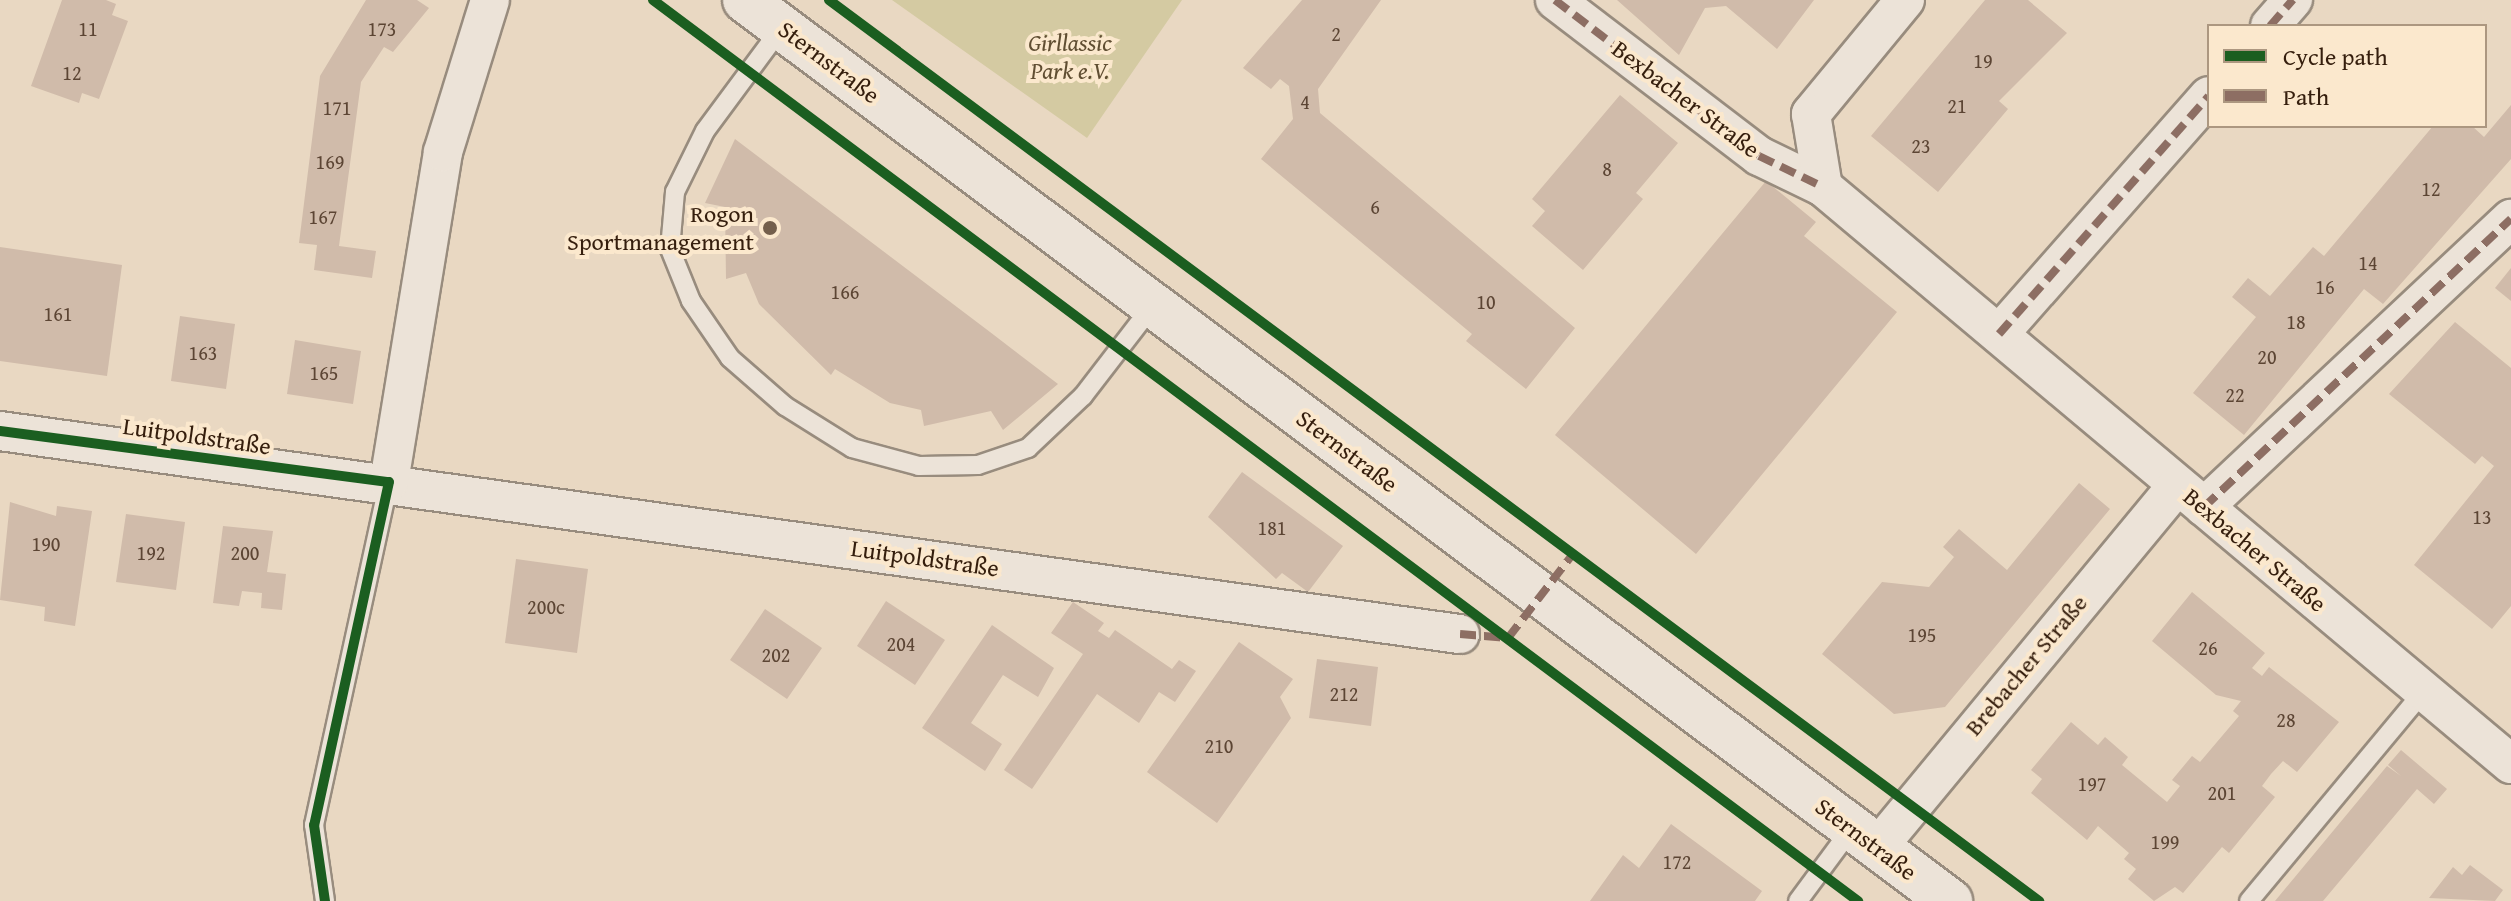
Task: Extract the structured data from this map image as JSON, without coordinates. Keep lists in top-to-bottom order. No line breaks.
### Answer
{"streets":{"main road":["Sternstraße"],"street":["Bexbacher Straße","Luitpoldstraße","Brebacher Straße"]},"crossings":[["Sternstraße","Brebacher Straße"],["Bexbacher Straße","Brebacher Straße"]],"parks":["Girllassic Park e.V."],"places":["Rogon Sportmanagement"],"house_numbers":["11","173","2","19","12","4","21","171","23","169","8","12","6","167","14","16","166","10","161","18","163","20","165","22","13","181","190","192","200","200c","195","204","26","202","212","28","210","197","201","199","172"],"legend":["Cycle path","Path"]}
